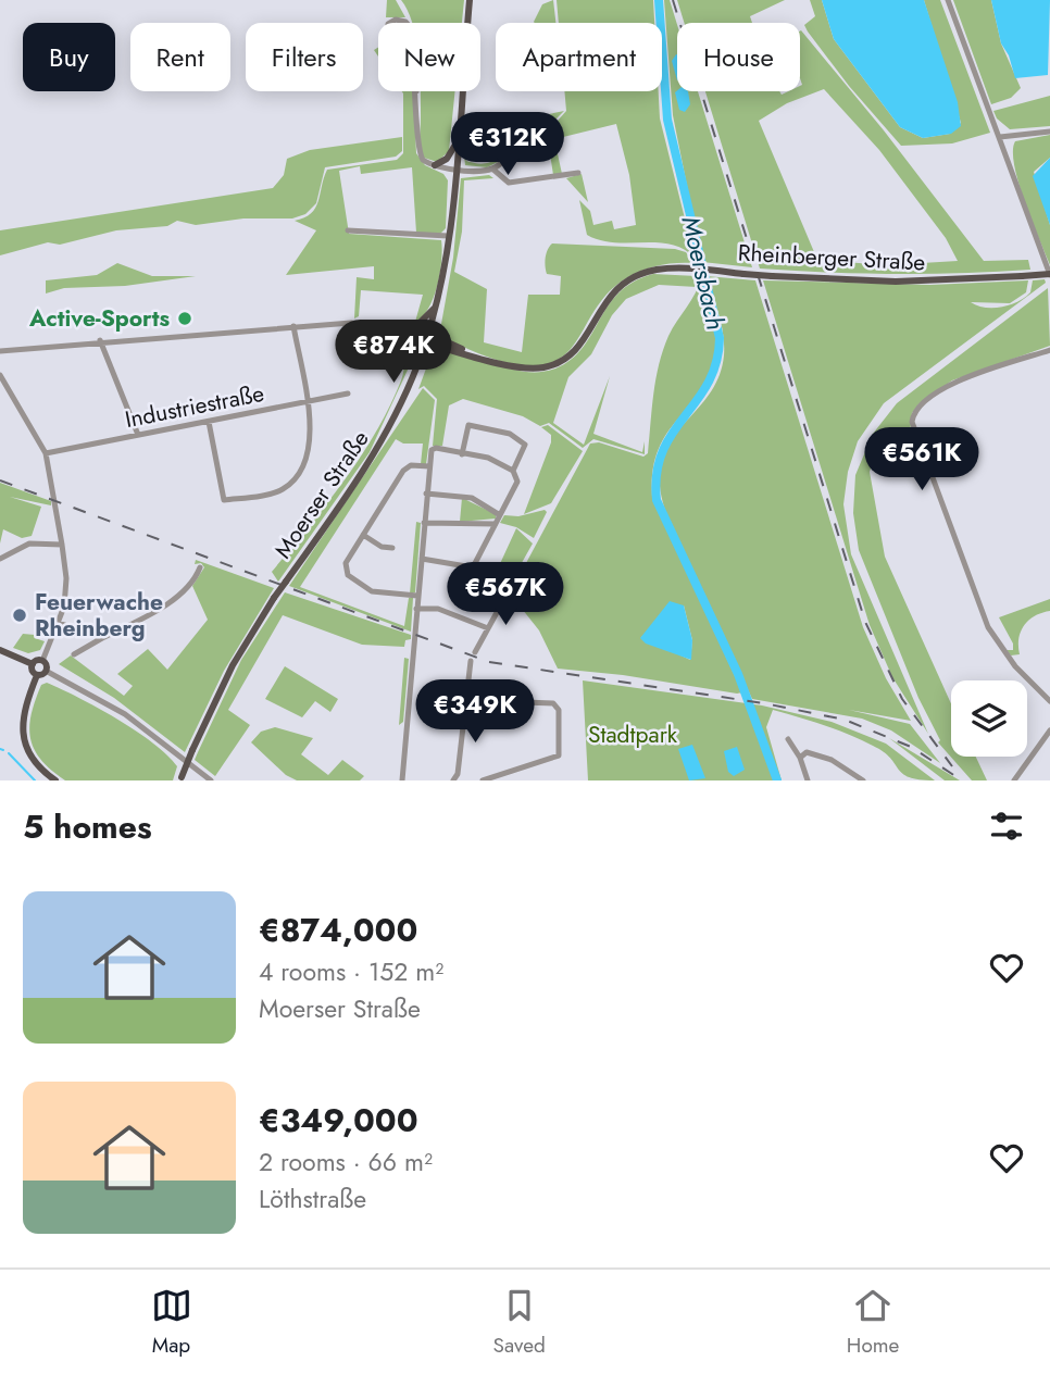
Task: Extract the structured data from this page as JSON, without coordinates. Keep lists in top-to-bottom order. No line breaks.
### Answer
{"streets":{"main road":["Rheinberger Straße","Moerser Straße"],"street":["Industriestraße"]},"crossings":[["Rheinberger Straße","Moerser Straße"]],"water":["Moersbach"],"parks":["Stadtpark"],"places":["Active-Sports","Feuerwache Rheinberg"],"page":{"chip":["Buy","Rent","Filters","New","Apartment","House"],"price":["€312K","€874K","€561K","€567K","€349K"],"heading":"5 homes","list":[{"name":"€874,000","note":"4 rooms · 152 m² · Moerser Straße"},{"name":"€349,000","note":"2 rooms · 66 m² · Löthstraße"}],"tabs":["Map","Saved","Home"]}}
